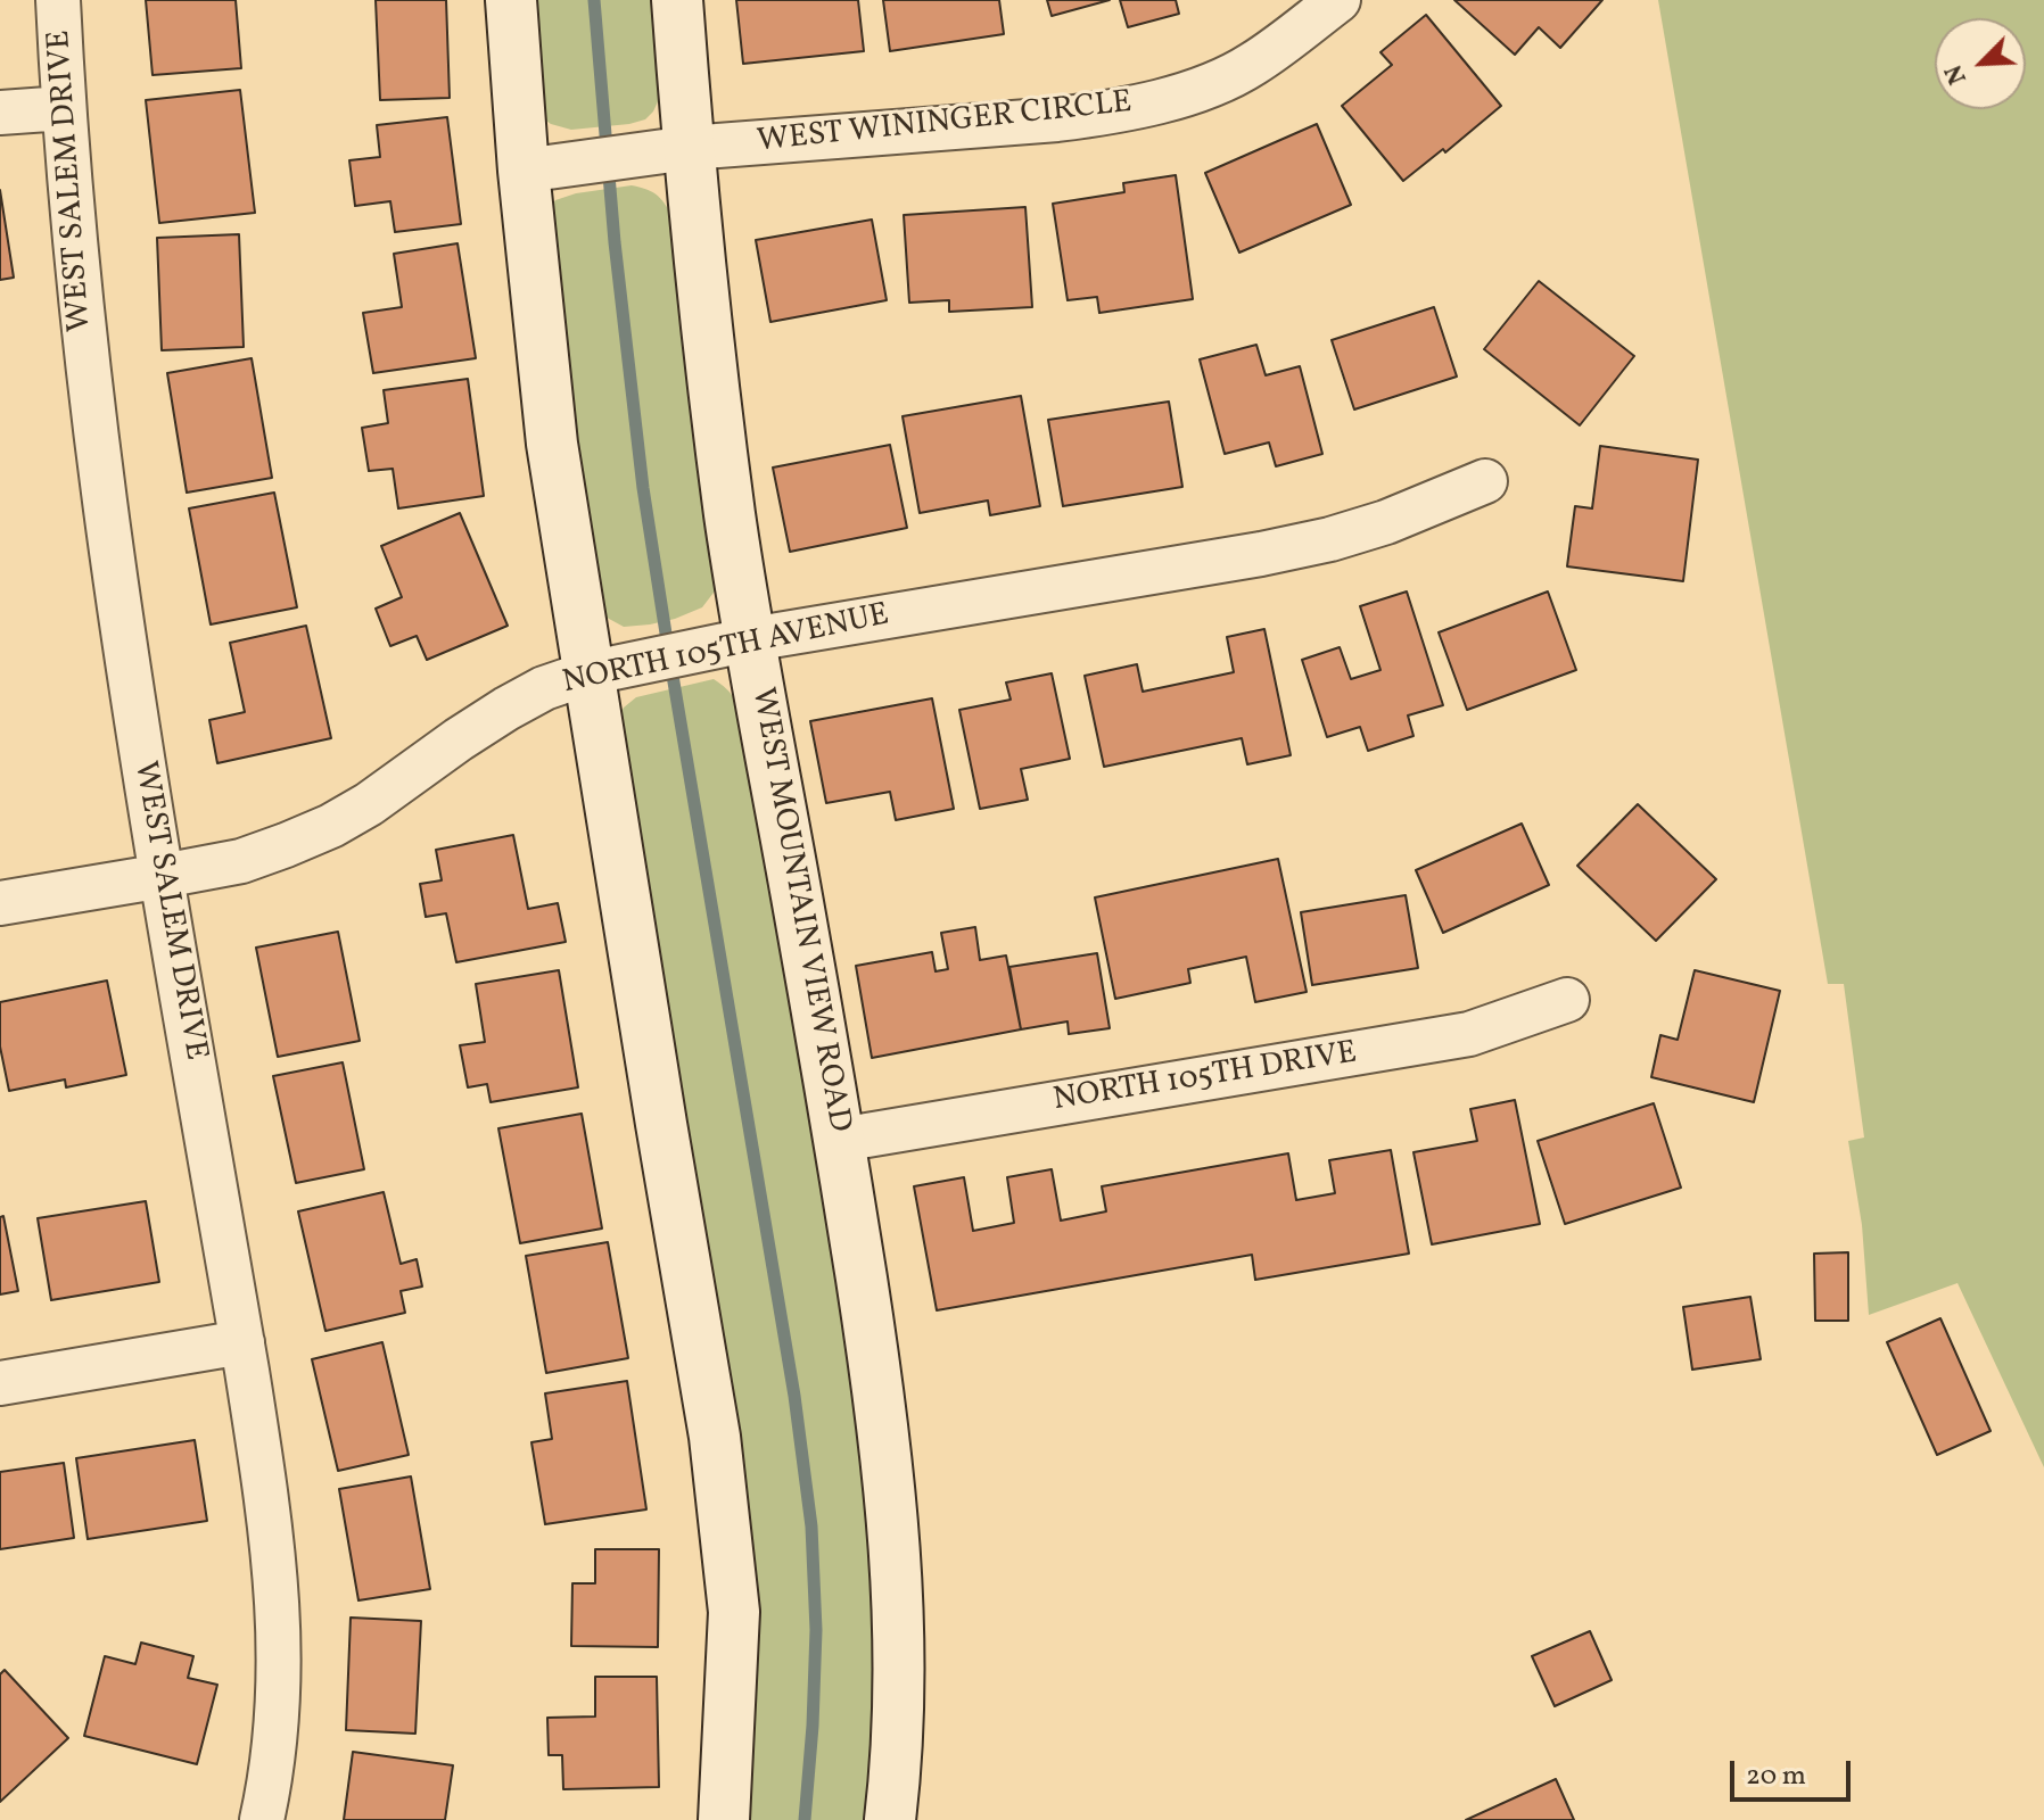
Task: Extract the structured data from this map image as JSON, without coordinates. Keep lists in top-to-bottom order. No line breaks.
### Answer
{"streets":{"street":["WEST WININGER CIRCLE","WEST SALEM DRIVE","NORTH 105TH AVENUE","WEST MOUNTAIN VIEW ROAD","NORTH 105TH DRIVE"]},"crossings":[["WEST WININGER CIRCLE","WEST MOUNTAIN VIEW ROAD"],["WEST SALEM DRIVE","NORTH 105TH AVENUE"],["NORTH 105TH AVENUE","WEST MOUNTAIN VIEW ROAD"],["WEST MOUNTAIN VIEW ROAD","NORTH 105TH DRIVE"]],"scale_bar":"20 m","north":"bottom left"}
